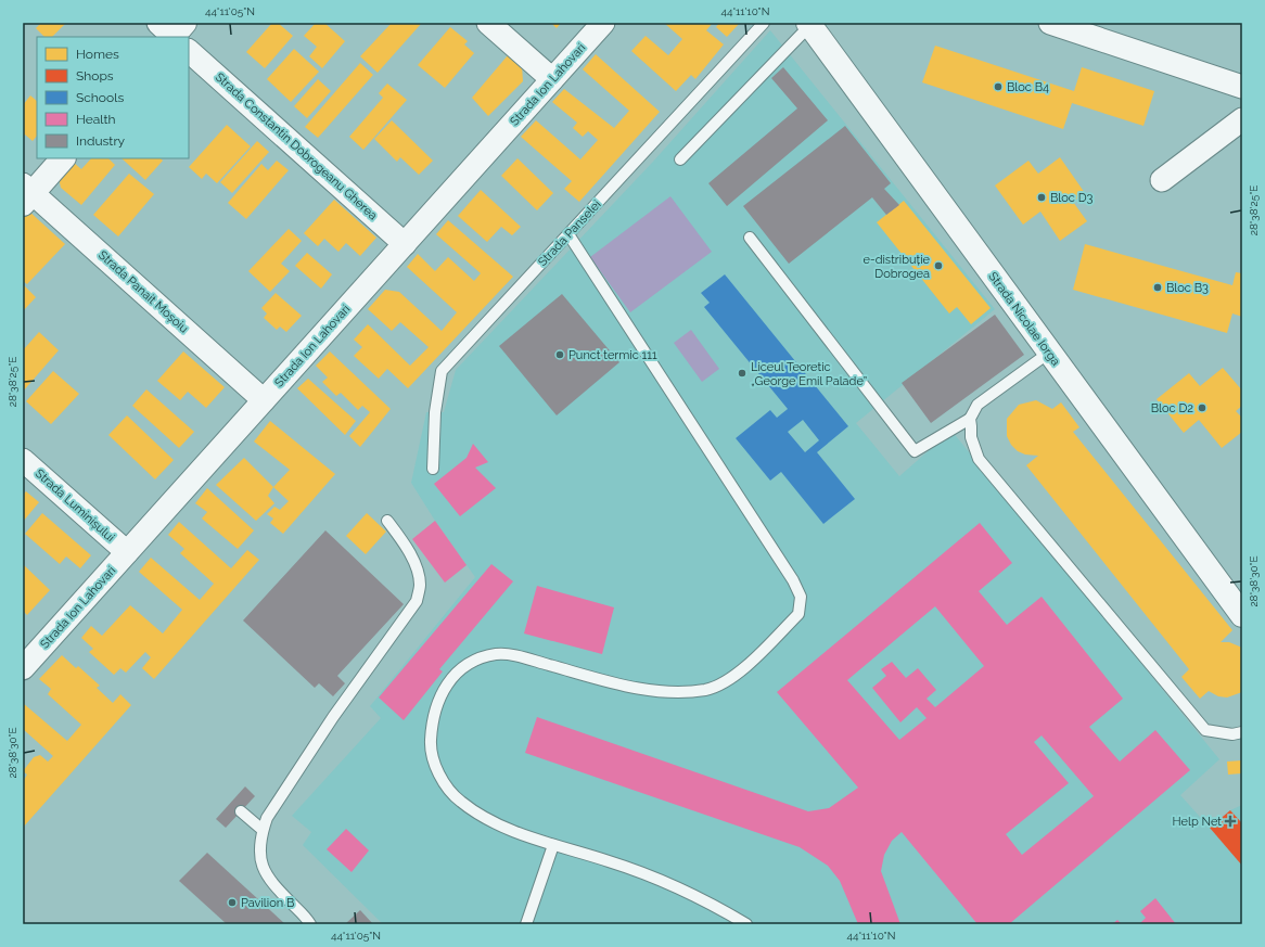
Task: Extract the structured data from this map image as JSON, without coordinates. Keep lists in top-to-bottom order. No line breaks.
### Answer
{"streets":{"street":["Strada Ion Lahovari","Strada Constantin Dobrogeanu Gherea","Strada Panait Moșoiu","Strada Nicolae Iorga","Strada Luminișului"],"lane":["Strada Panselei"]},"crossings":[["Strada Ion Lahovari","Strada Constantin Dobrogeanu Gherea"],["Strada Ion Lahovari","Strada Panait Moșoiu"],["Strada Ion Lahovari","Strada Luminișului"]],"places":{"other":["Bloc B4","Bloc D3","e-distribuție Dobrogea","Bloc B3","Punct termic 111","Liceul Teoretic „George Emil Palade”","Bloc D2","Pavilion B"],"health":["Help Net"]},"legend":["Homes","Shops","Schools","Health","Industry"],"coordinates":["44°11'05\"N","44°11'10\"N","28°38'25\"E","28°38'30\"E"]}
